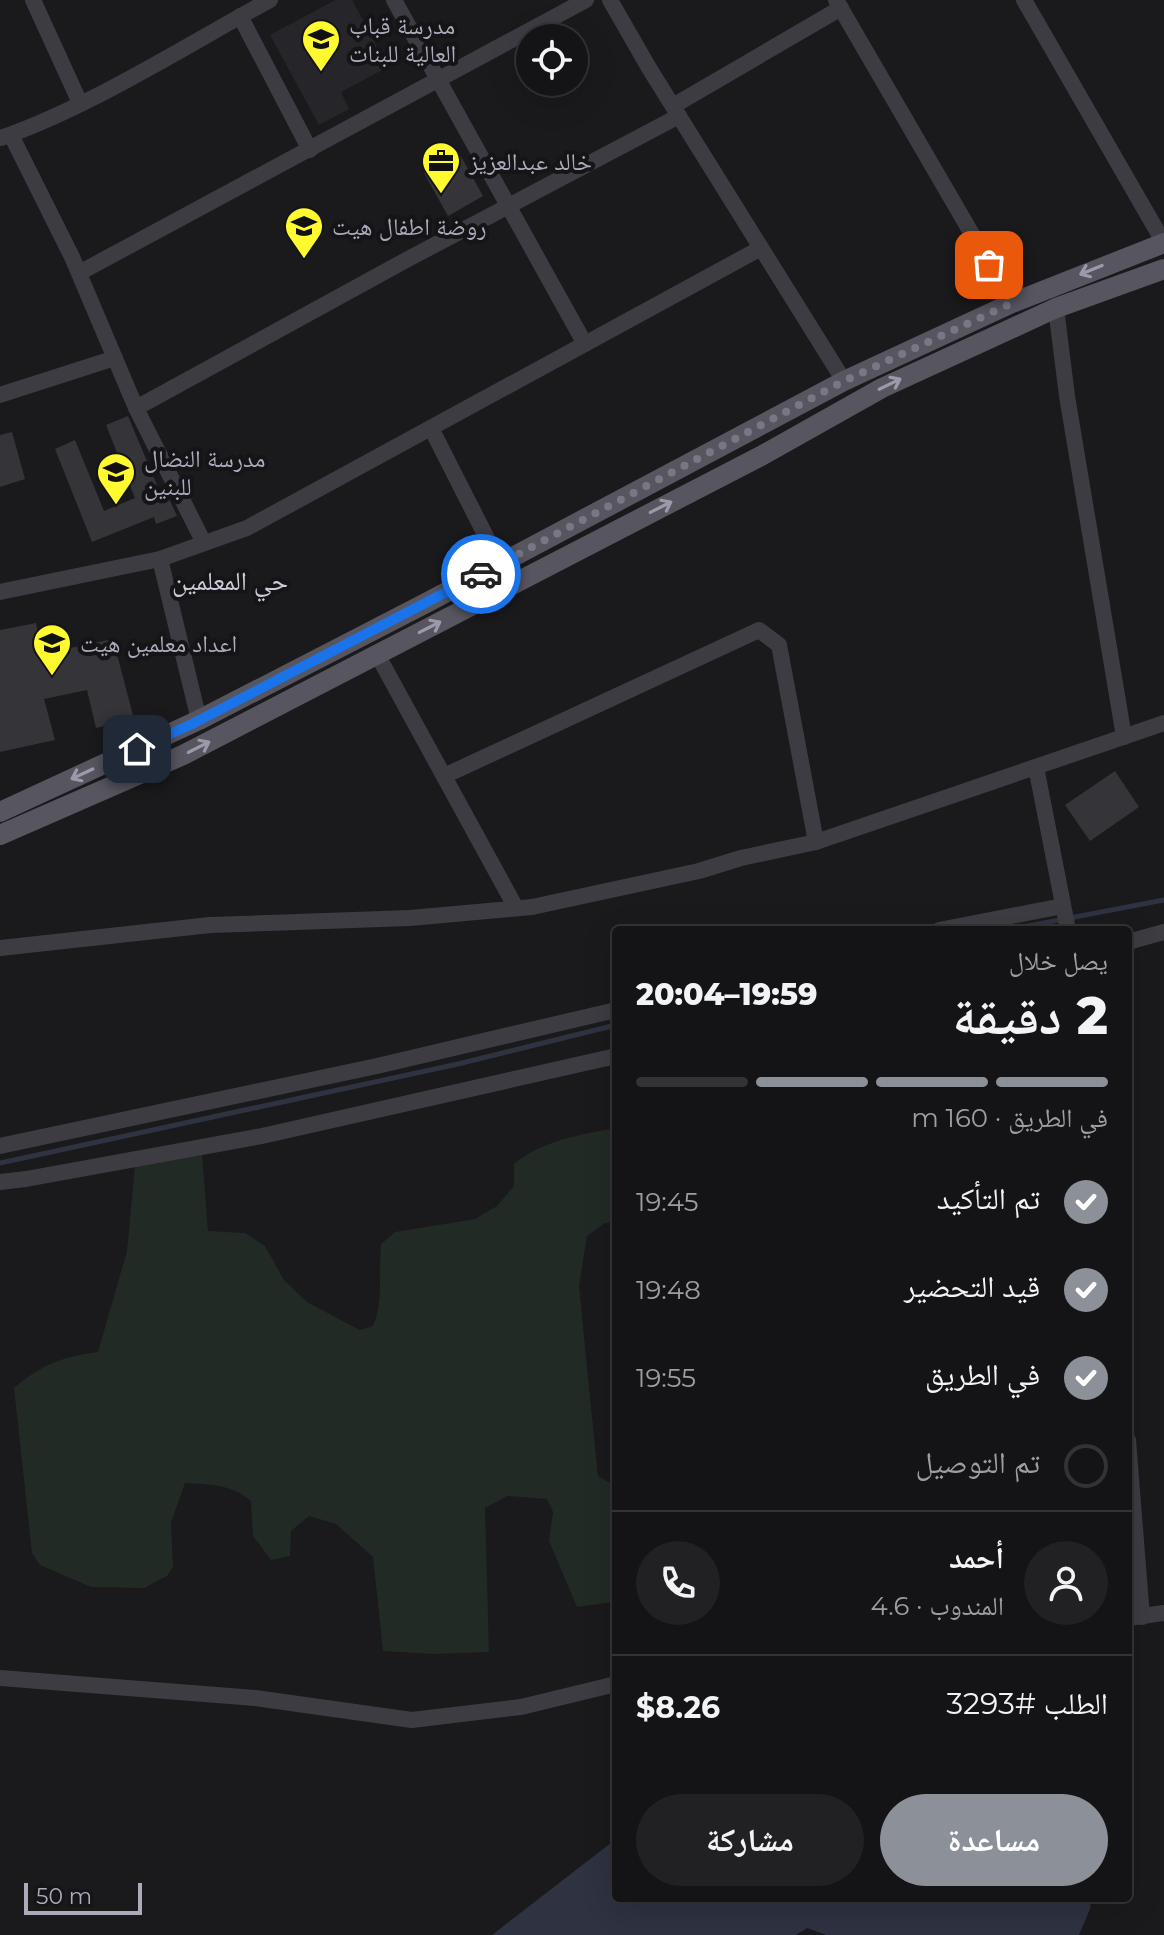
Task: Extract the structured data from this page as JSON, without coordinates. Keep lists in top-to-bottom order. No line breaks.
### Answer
{"districts":["حي المعلمين"],"places":{"school or university":["مدرسة قباب العالية للبنات","روضة اطفال هيت","مدرسة النضال للبنين","اعداد معلمين هيت"],"office":["خالد عبدالعزيز"]},"scale_bar":"50 m","page":{"heading":["2 دقيقة","يصل خلال","19:59–20:04"],"panel":["أحمد","المندوب · 4.6","الطلب #3293","$8.26"],"bar":"في الطريق · 160 m","list":[["تم التأكيد","19:45"],["قيد التحضير","19:48"],["في الطريق","19:55"],"تم التوصيل"],"buttons":["مساعدة","مشاركة"],"scale":"50 m"}}
